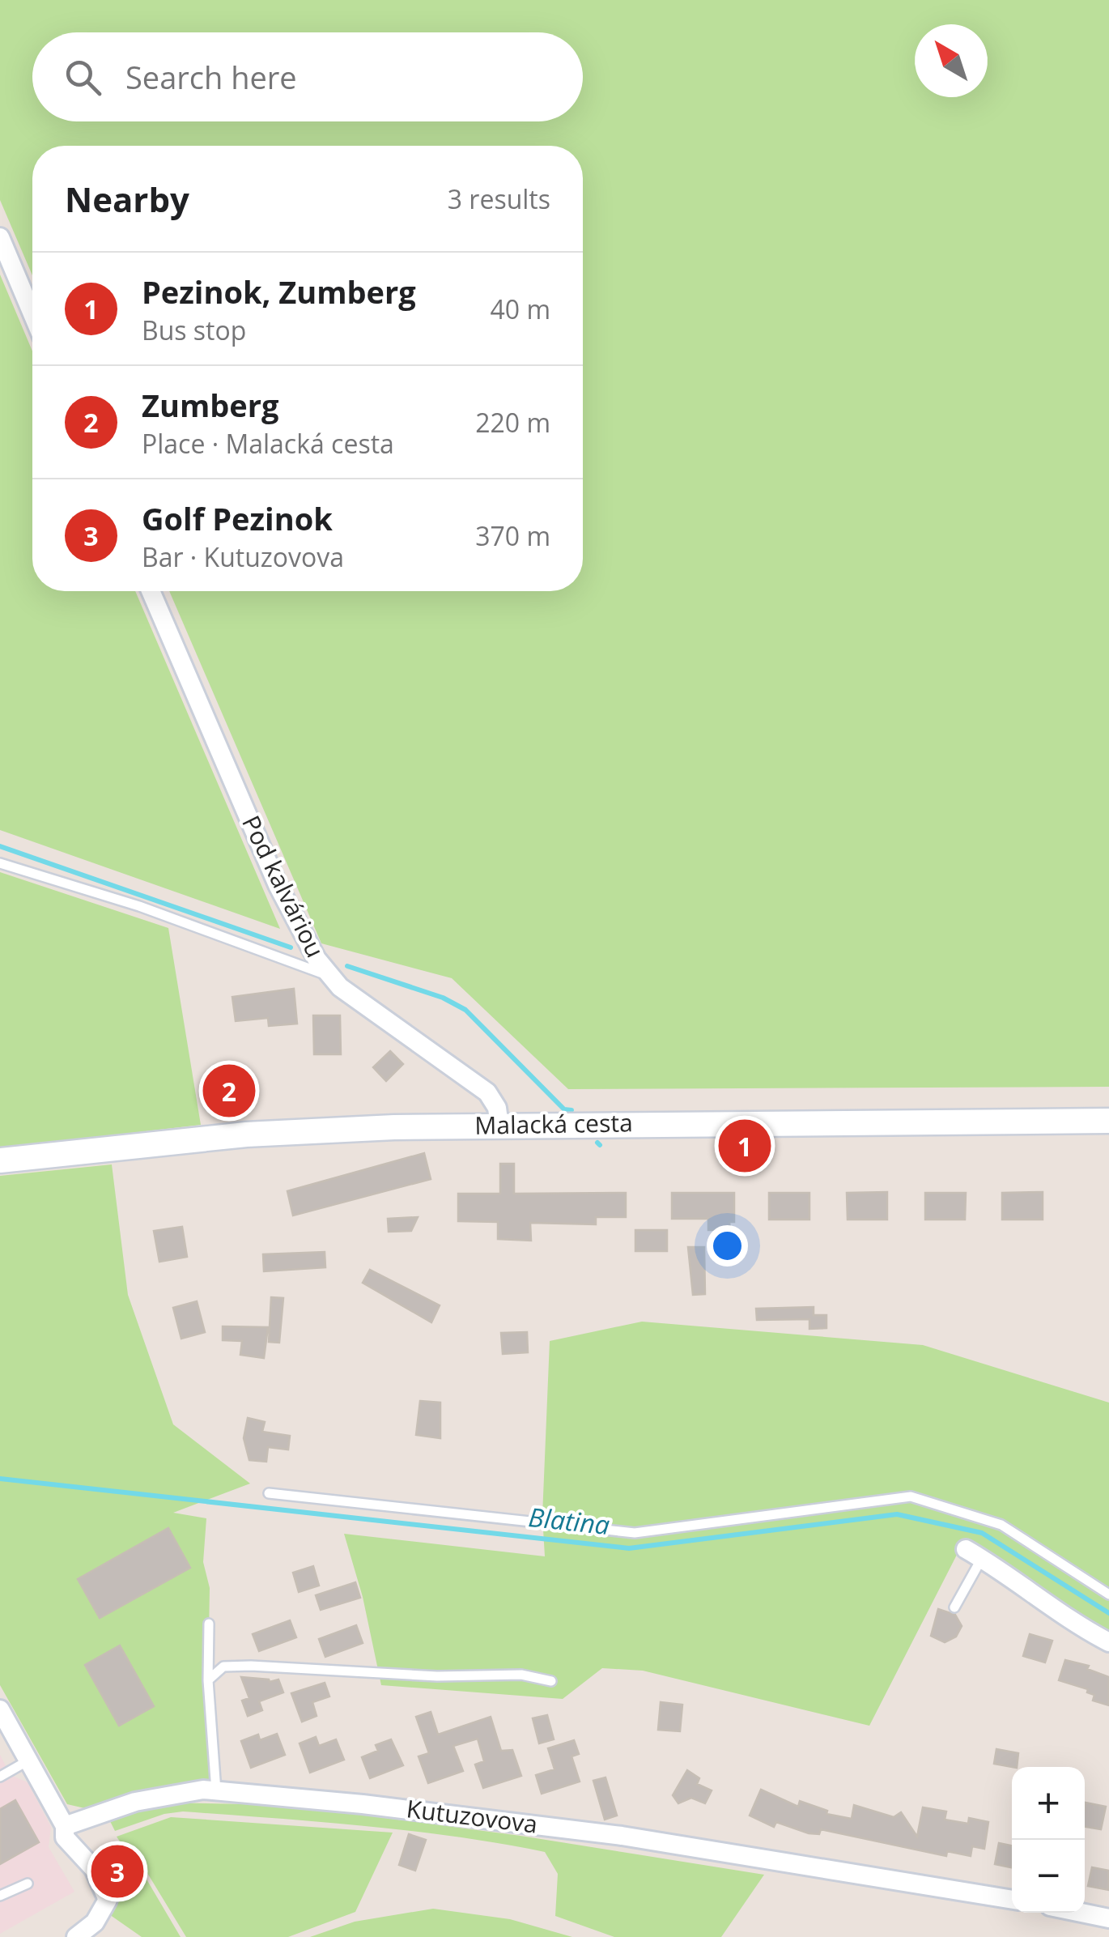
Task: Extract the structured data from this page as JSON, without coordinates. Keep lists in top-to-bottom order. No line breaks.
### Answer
{"streets":{"main road":["Malacká cesta"],"street":["Pod kalváriou","Kutuzovova"]},"crossings":[["Pod kalváriou","Malacká cesta"]],"water":["Blatina"],"north":"top left","page":{"search":"Search here","heading":["Nearby","3 results"],"list":[{"mark":"1","name":"Pezinok, Zumberg","note":"Bus stop","value":"40 m"},{"mark":"2","name":"Zumberg","note":"Place · Malacká cesta","value":"220 m"},{"mark":"3","name":"Golf Pezinok","note":"Bar · Kutuzovova","value":"370 m"}],"pins":["2","1","3"],"map_buttons":["+","−"]}}
